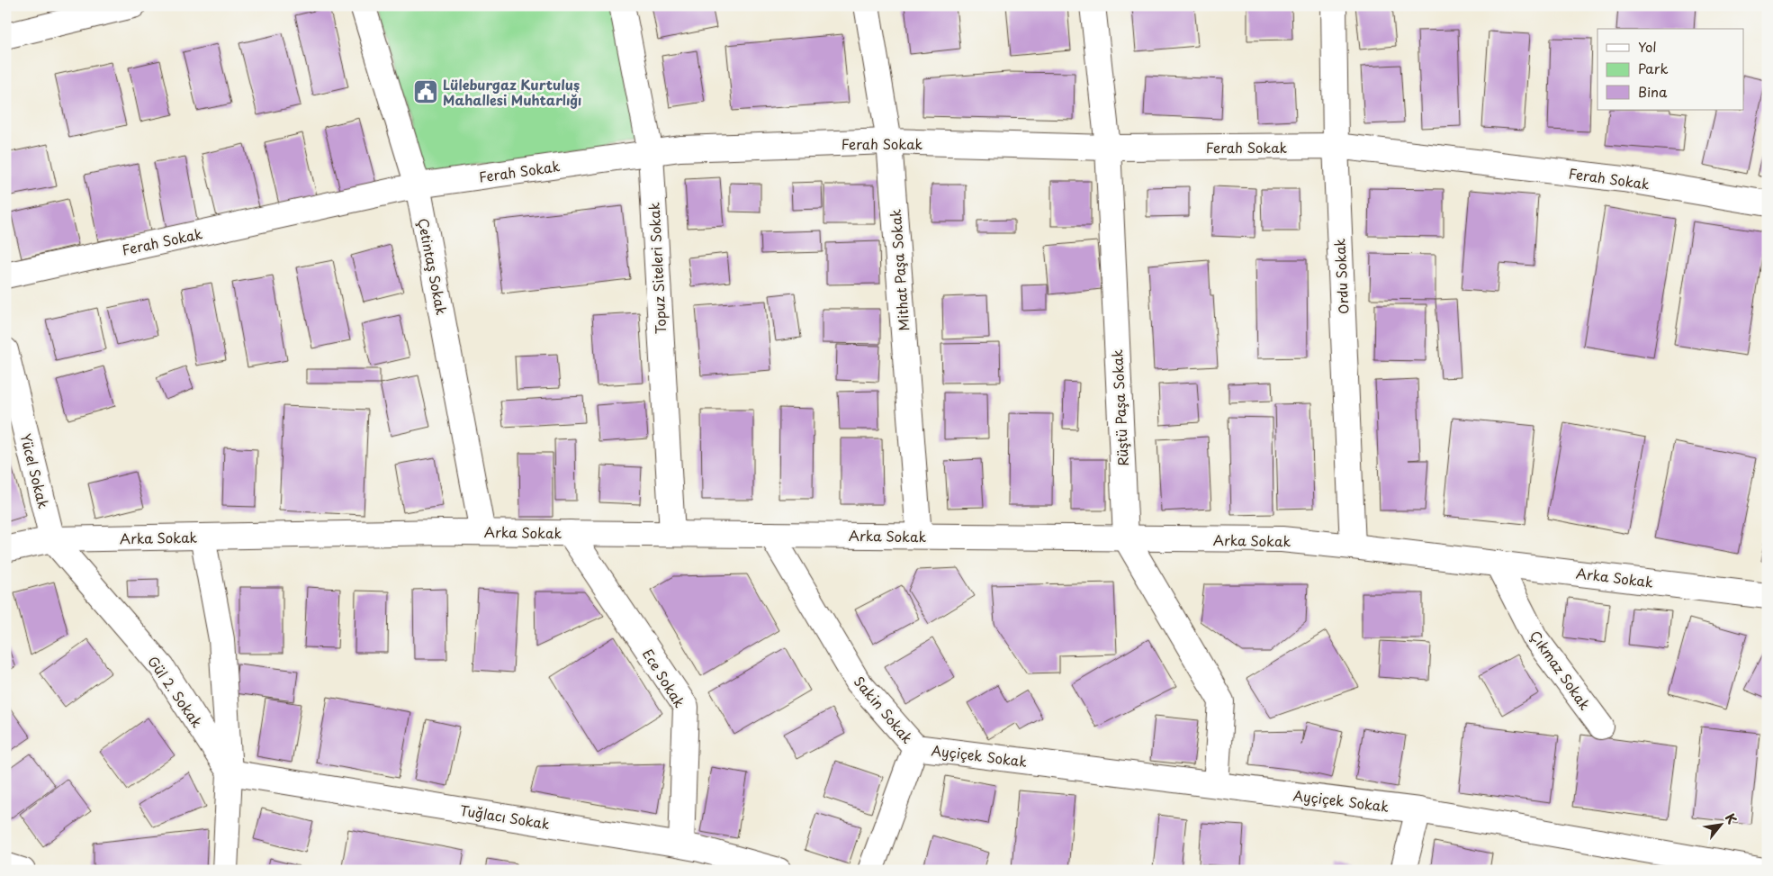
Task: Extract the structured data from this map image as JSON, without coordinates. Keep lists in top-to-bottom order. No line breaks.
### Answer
{"streets":{"street":["Ferah Sokak","Çetintaş Sokak","Topuz Siteleri Sokak","Mithat Paşa Sokak","Ordu Sokak","Rüştü Paşa Sokak","Yücel Sokak","Arka Sokak","Çıkmaz Sokak","Ece Sokak","Gül 2. Sokak","Sakin Sokak","Ayçiçek Sokak","Tuğlacı Sokak"]},"crossings":[["Ferah Sokak","Çetintaş Sokak"],["Ferah Sokak","Topuz Siteleri Sokak"],["Ferah Sokak","Mithat Paşa Sokak"],["Ferah Sokak","Ordu Sokak"],["Ferah Sokak","Rüştü Paşa Sokak"],["Çetintaş Sokak","Arka Sokak"],["Topuz Siteleri Sokak","Arka Sokak"],["Mithat Paşa Sokak","Arka Sokak"],["Ordu Sokak","Arka Sokak"],["Rüştü Paşa Sokak","Arka Sokak"],["Rüştü Paşa Sokak","Ayçiçek Sokak"],["Yücel Sokak","Arka Sokak"],["Yücel Sokak","Gül 2. Sokak"],["Arka Sokak","Çıkmaz Sokak"],["Arka Sokak","Ece Sokak"],["Arka Sokak","Gül 2. Sokak"],["Arka Sokak","Sakin Sokak"],["Ece Sokak","Tuğlacı Sokak"],["Gül 2. Sokak","Tuğlacı Sokak"],["Sakin Sokak","Ayçiçek Sokak"]],"places":{"public building":["Lüleburgaz Kurtuluş Mahallesi Muhtarlığı"]},"legend":["Yol","Park","Bina"],"north":"top right"}
